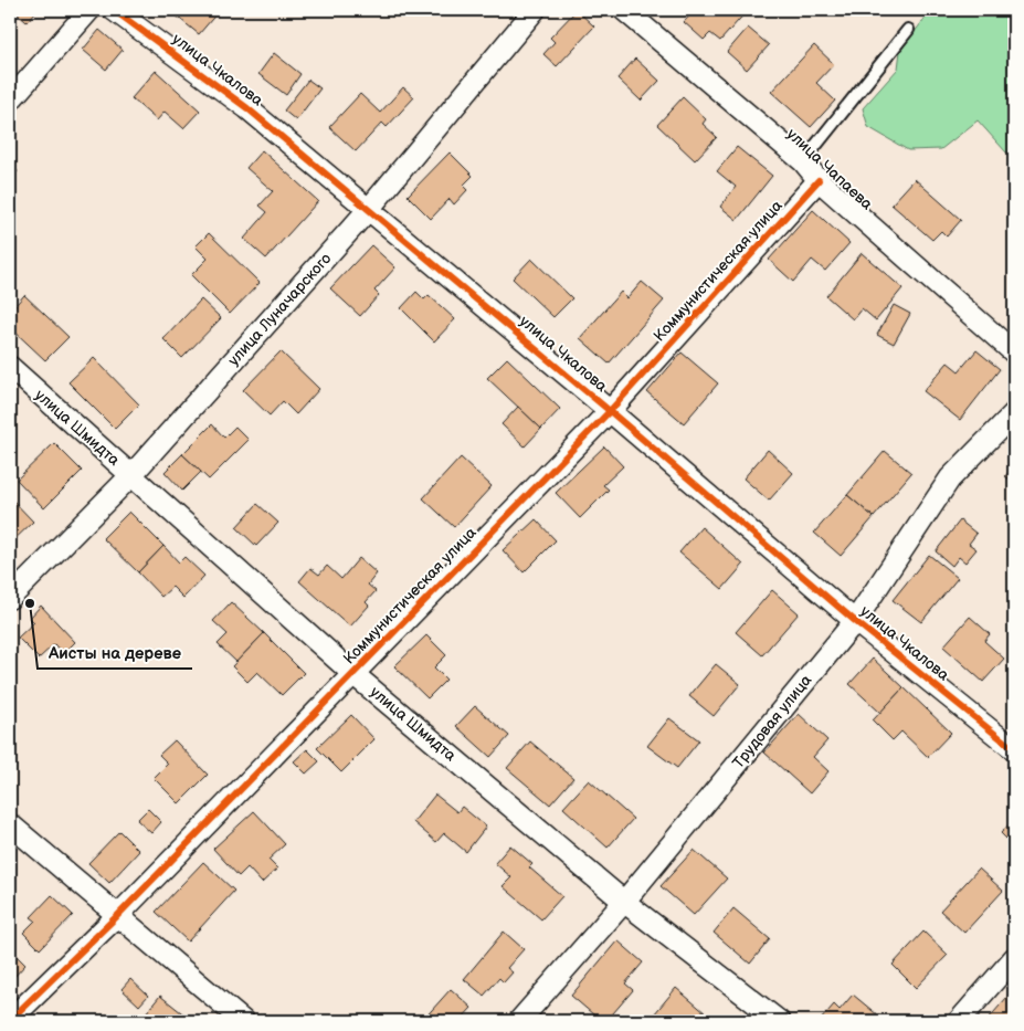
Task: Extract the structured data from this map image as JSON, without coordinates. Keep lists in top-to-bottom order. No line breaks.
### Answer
{"streets":{"street":["улица Чкалова","улица Чапаева","Коммунистическая улица","улица Луначарского","улица Шмидта","Трудовая улица"]},"crossings":[["улица Чкалова","Коммунистическая улица"],["улица Чкалова","улица Луначарского"],["улица Чкалова","Трудовая улица"],["улица Чапаева","Коммунистическая улица"],["Коммунистическая улица","улица Шмидта"],["улица Луначарского","улица Шмидта"],["улица Шмидта","Трудовая улица"]],"places":["Аисты на дереве"]}
